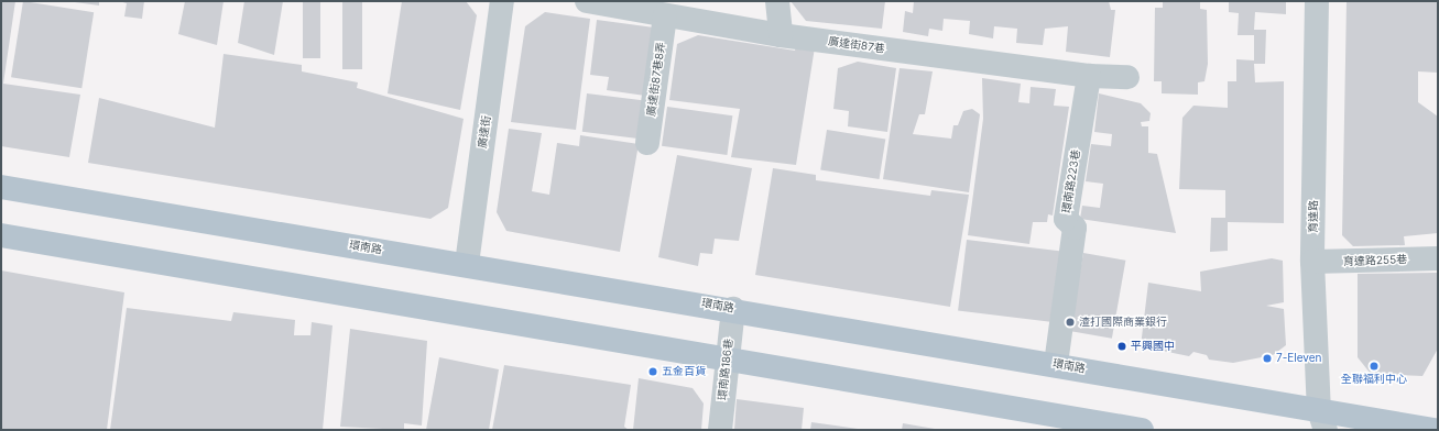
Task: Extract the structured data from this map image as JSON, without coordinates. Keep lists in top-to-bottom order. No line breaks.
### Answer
{"streets":{"main road":["環南路"],"street":["廣達街87巷","廣達街87巷8弄","廣達街","環南路223巷","育達路","育達路255巷","環南路186巷"]},"crossings":[["廣達街87巷","廣達街87巷8弄"],["廣達街87巷","環南路223巷"],["廣達街","環南路"],["環南路223巷","環南路"],["育達路","環南路"],["育達路","育達路255巷"],["環南路","環南路186巷"]],"places":["渣打國際商業銀行","平興國中","7-Eleven","全聯福利中心","五金百貨"]}
